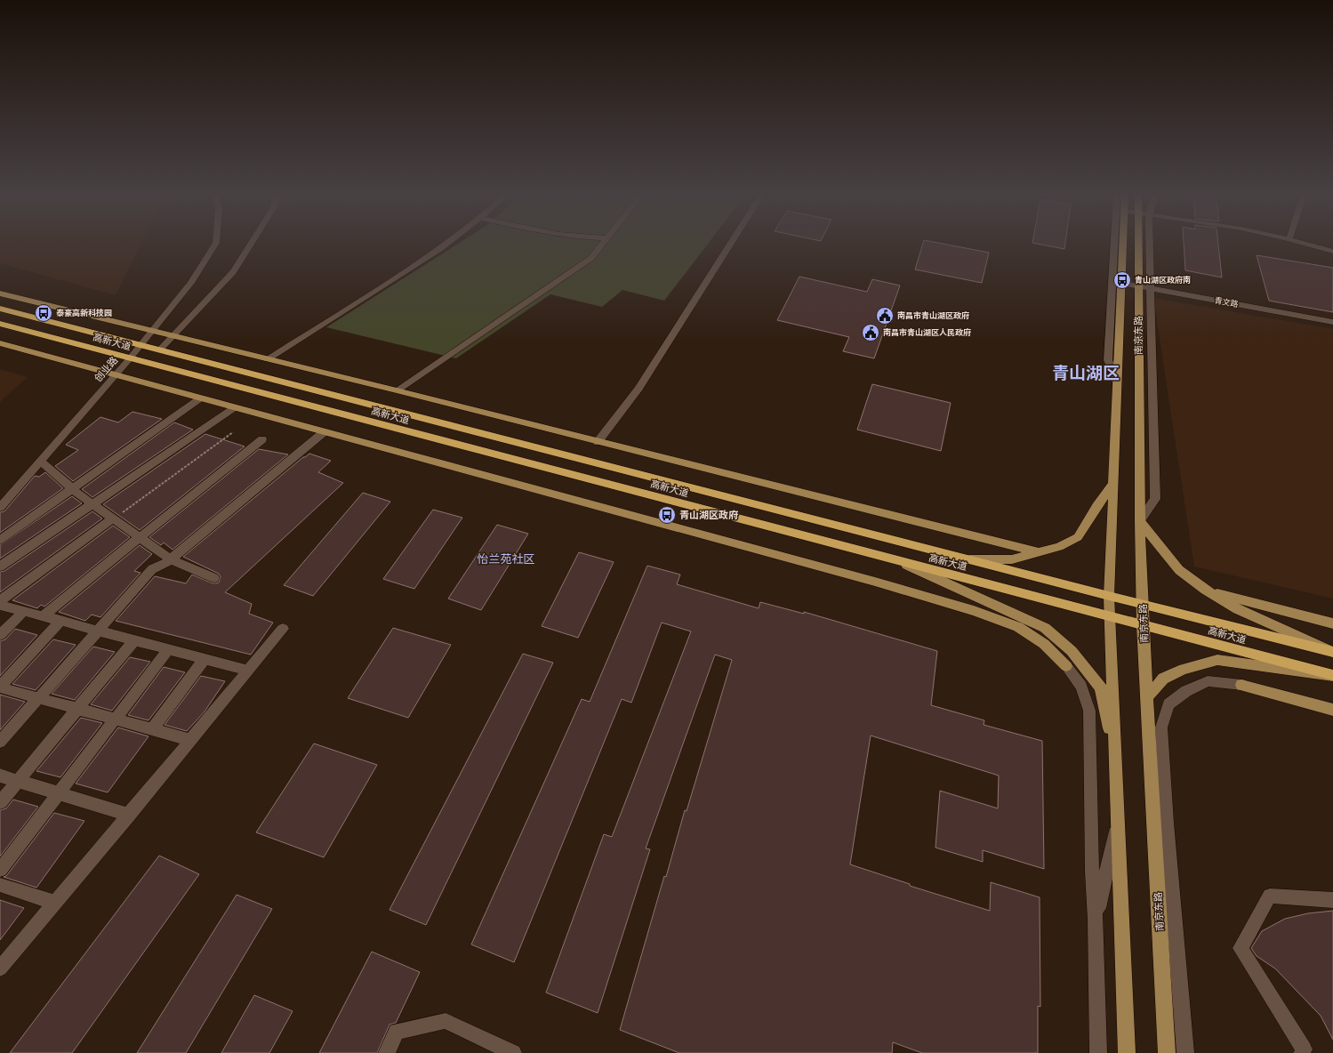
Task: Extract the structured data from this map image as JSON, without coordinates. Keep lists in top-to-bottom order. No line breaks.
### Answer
{"streets":{"highway":["高新大道"],"main road":["南京东路"],"street":["青文路","创业路"]},"crossings":[["青文路","南京东路"],["南京东路","高新大道"],["高新大道","创业路"]],"districts":["青山湖区","怡兰苑社区"],"places":{"bus stop":["青山湖区政府南","泰豪高新科技园","青山湖区政府"],"public building":["南昌市青山湖区政府","南昌市青山湖区人民政府"]}}
